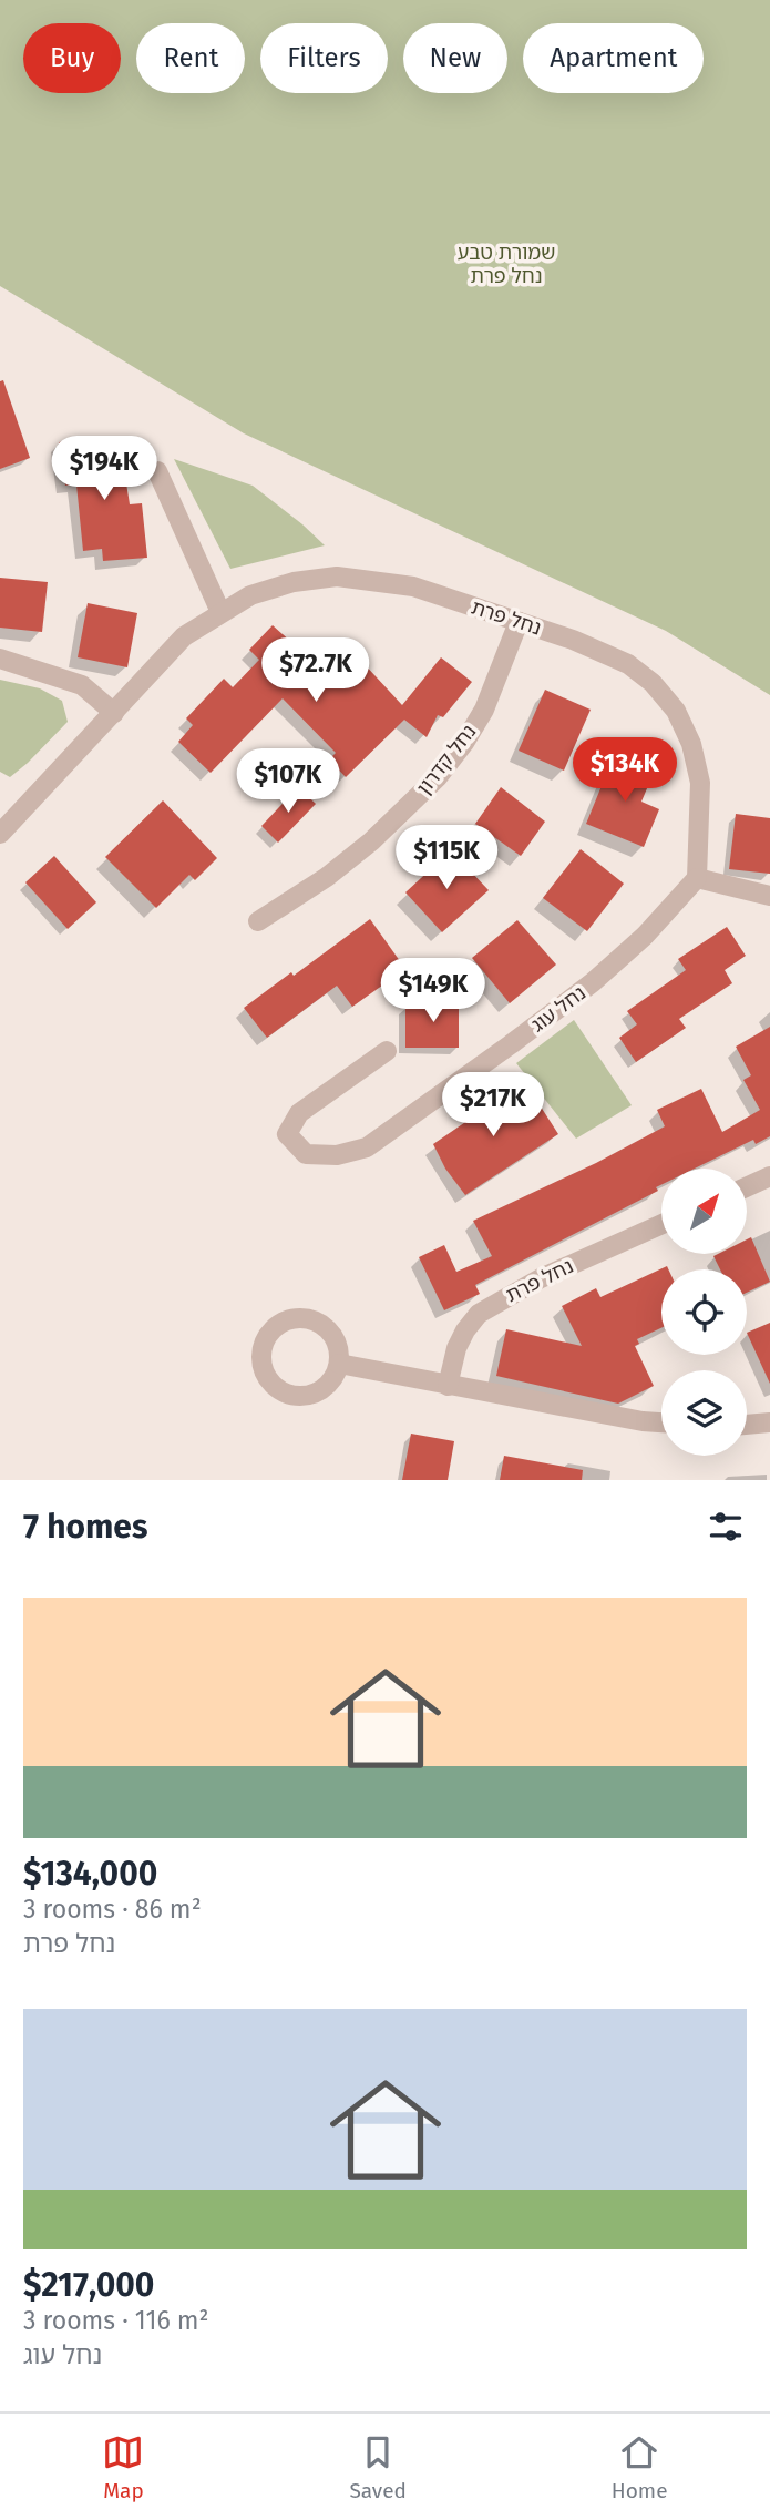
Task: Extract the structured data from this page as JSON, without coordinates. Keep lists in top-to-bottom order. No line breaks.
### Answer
{"streets":{"street":["נחל פרת","נחל קדרון","נחל עוג"]},"crossings":[["נחל פרת","נחל קדרון"],["נחל פרת","נחל עוג"]],"parks":["שמורת טבע נחל פרת"],"north":"top right","page":{"chip":["Buy","Rent","Filters","New","Apartment"],"price":["$194K","$72.7K","$134K","$107K","$115K","$149K","$217K"],"heading":"7 homes","list":[{"name":"$134,000","note":"3 rooms · 86 m² · נחל פרת"},{"name":"$217,000","note":"3 rooms · 116 m² · נחל עוג"}],"tabs":["Map","Saved","Home"]}}
